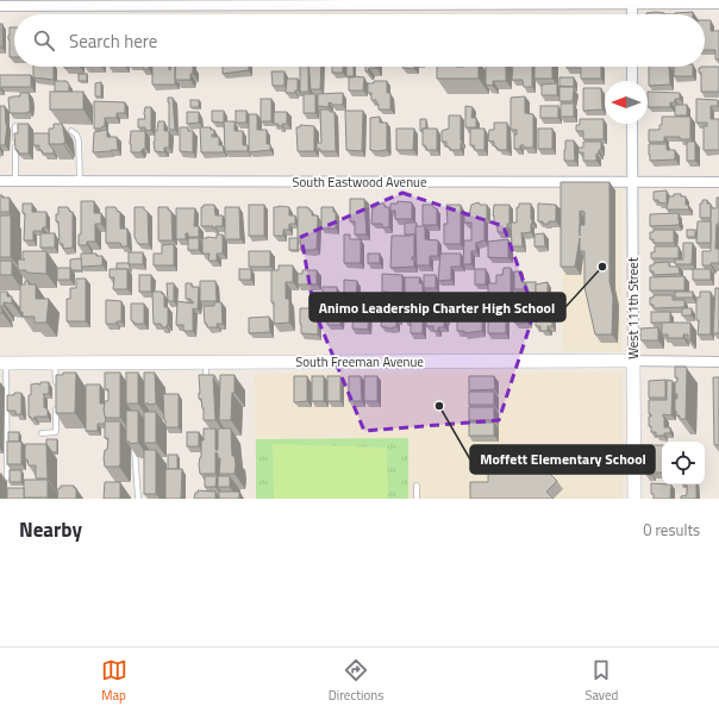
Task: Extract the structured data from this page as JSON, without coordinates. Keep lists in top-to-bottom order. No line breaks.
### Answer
{"streets":{"street":["South Eastwood Avenue","West 111th Street","South Freeman Avenue"]},"crossings":[["South Eastwood Avenue","West 111th Street"],["West 111th Street","South Freeman Avenue"]],"places":["Animo Leadership Charter High School","Moffett Elementary School"],"north":"left","page":{"search":"Search here","heading":["Nearby","0 results"],"nav":["Map","Directions","Saved"]}}
